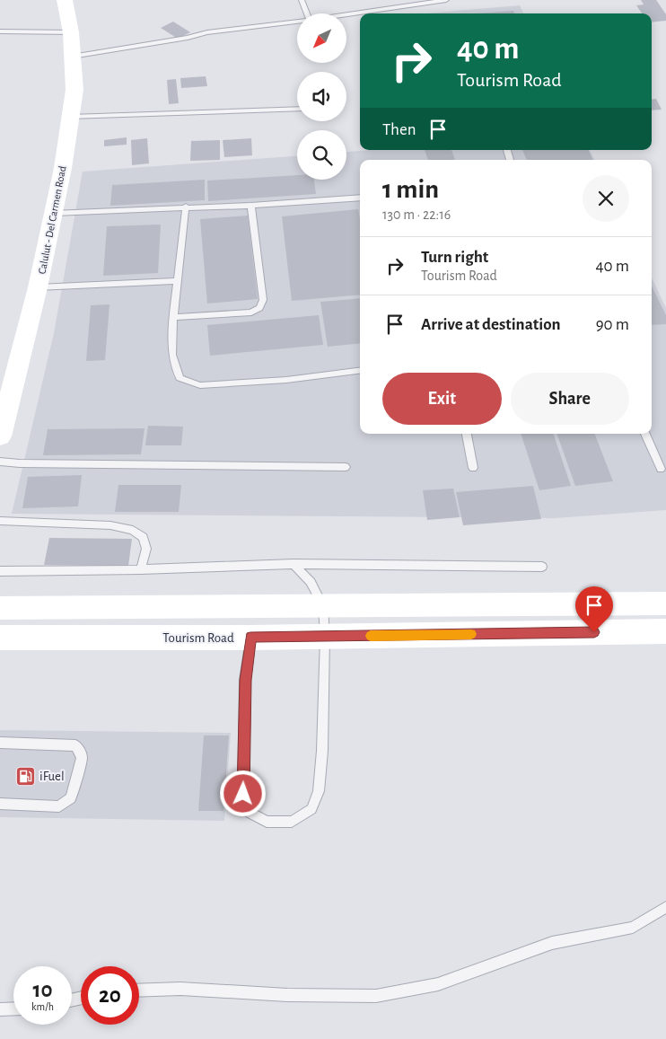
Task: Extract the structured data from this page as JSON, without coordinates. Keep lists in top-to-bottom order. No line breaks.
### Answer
{"streets":{"main road":["Calulut - Del Carmen Road","Tourism Road"]},"places":{"fuel station":["iFuel"]},"north":"bottom left","page":{"turn":["40 m","Tourism Road"],"then":"Then","heading":["1 min","130 m · 22:16"],"list":[{"name":"Turn right","note":"Tourism Road","value":"40 m"},{"name":"Arrive at destination","value":"90 m"}],"buttons":["Exit","Share"],"speed":"10 km/h","limit":"20"}}
